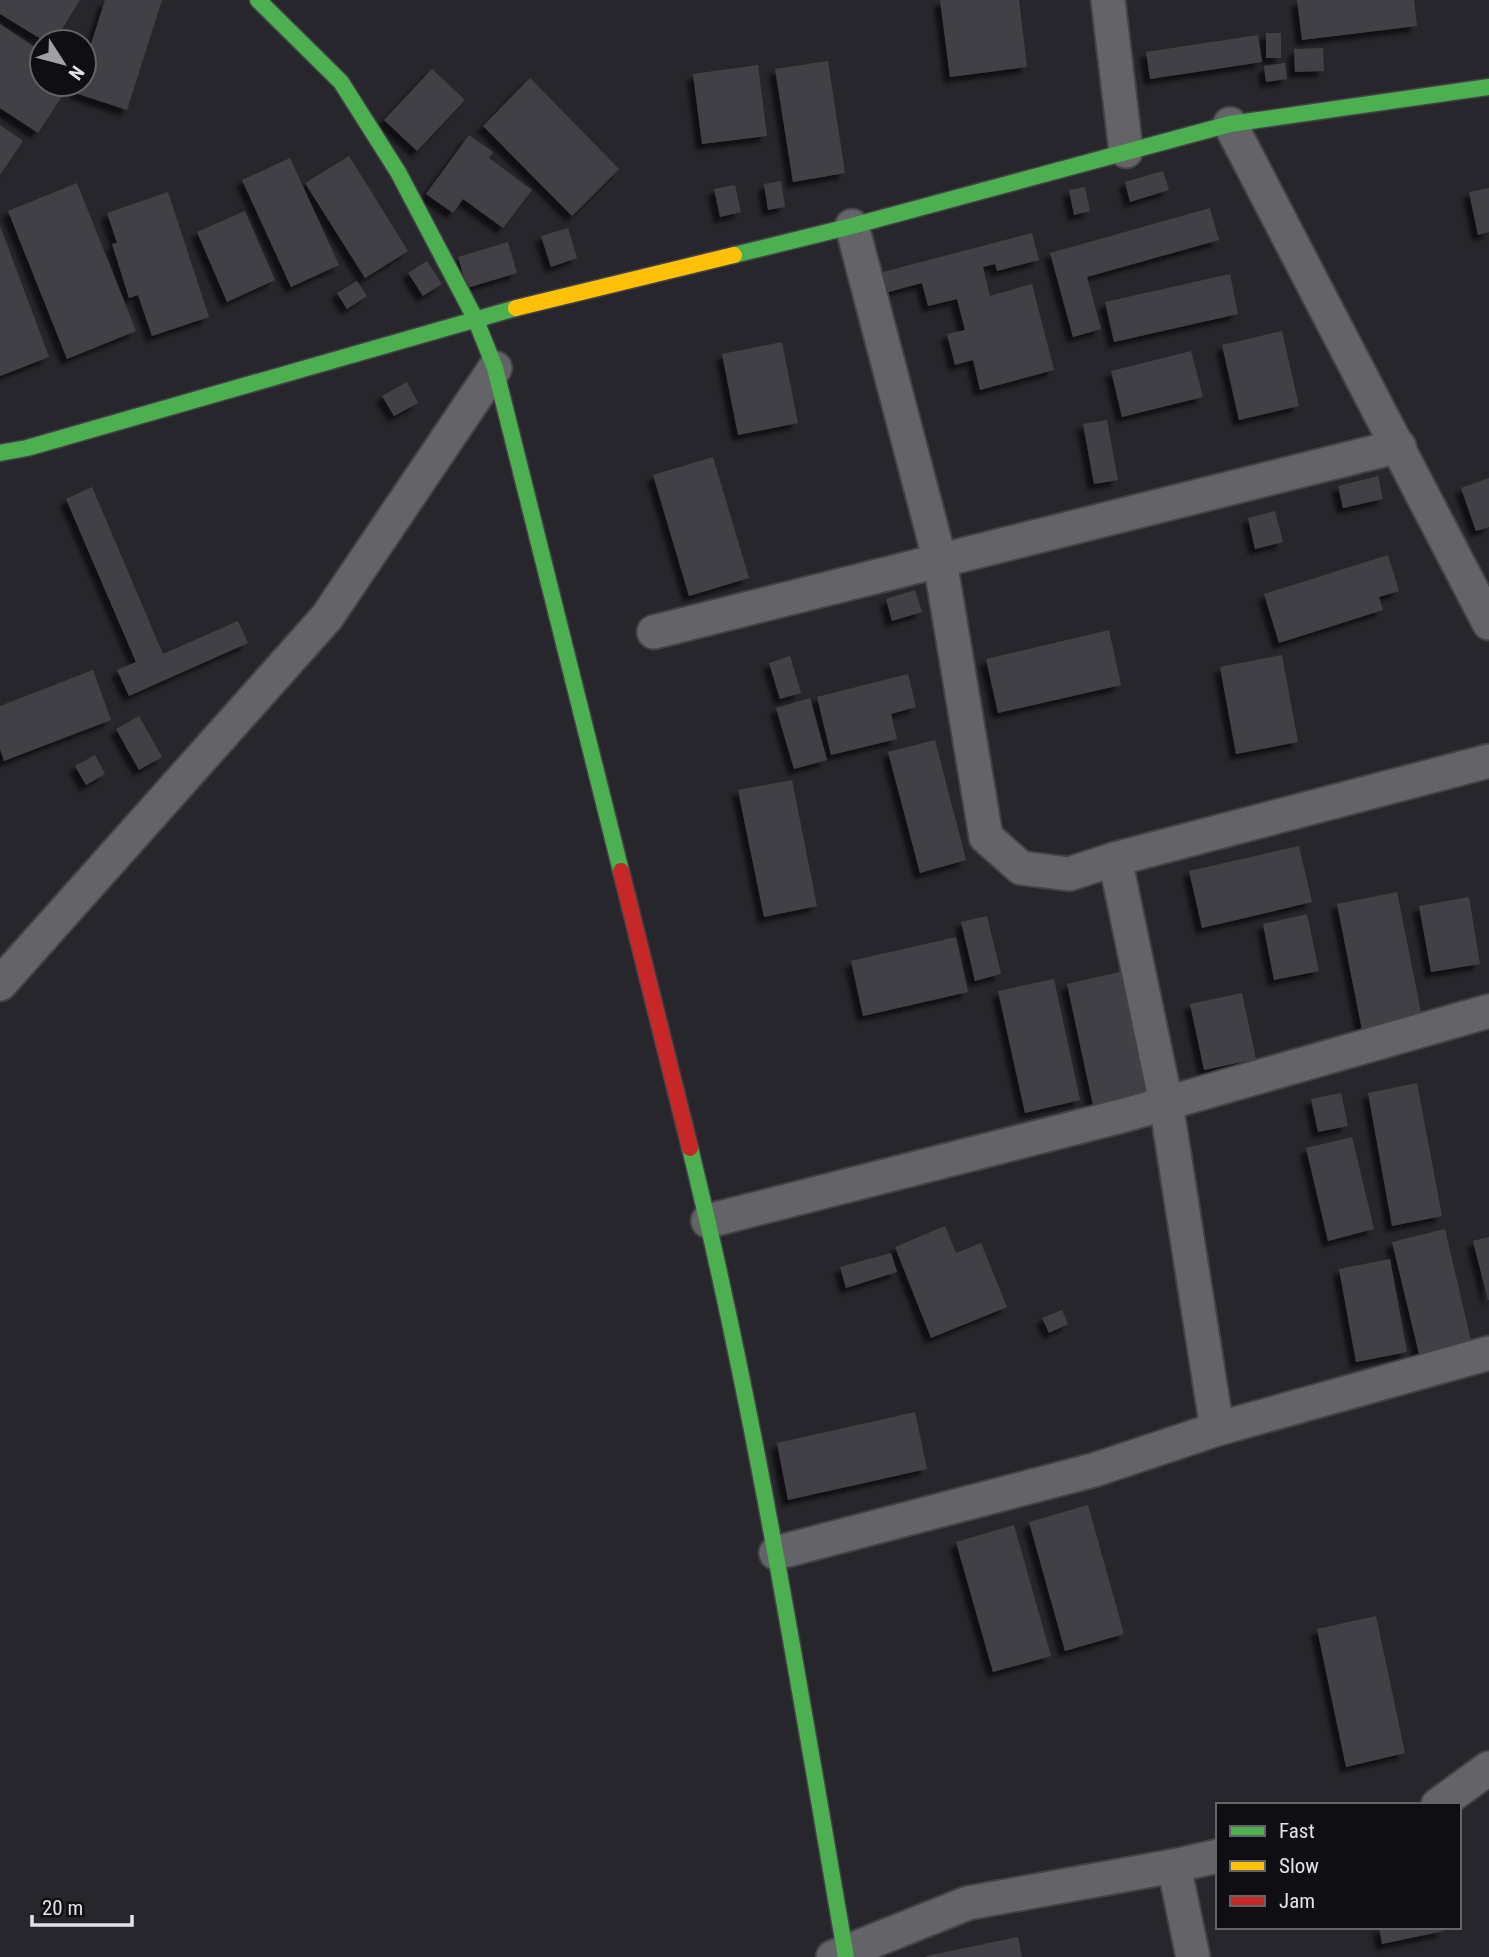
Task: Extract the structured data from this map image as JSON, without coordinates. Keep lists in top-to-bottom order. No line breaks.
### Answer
{"legend":["Fast","Slow","Jam"],"scale_bar":"20 m","north":"bottom right"}
